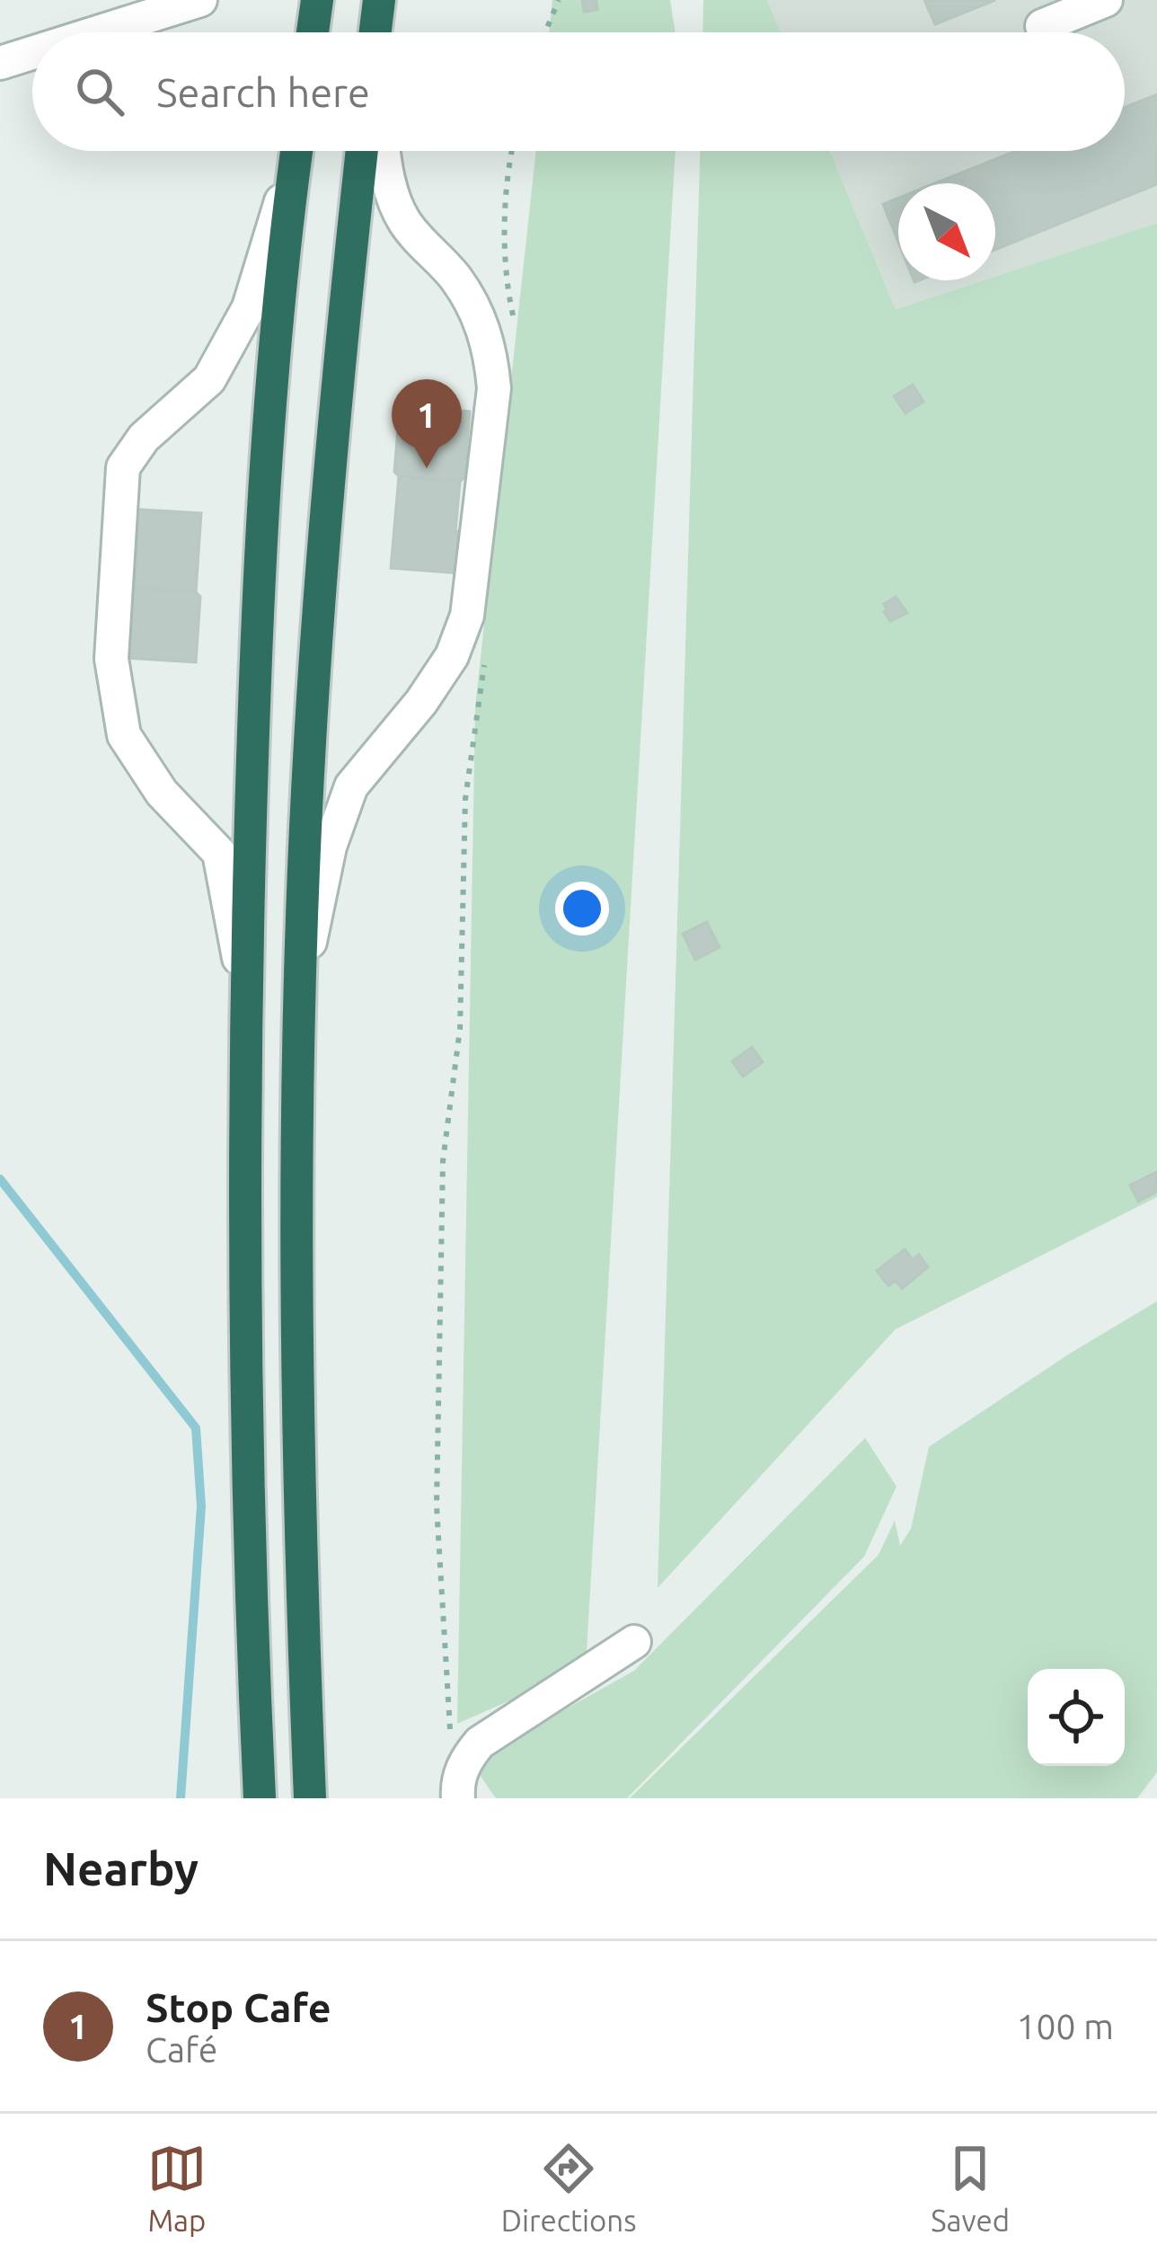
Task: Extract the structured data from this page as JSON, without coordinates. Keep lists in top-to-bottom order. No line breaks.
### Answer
{"north":"bottom right","page":{"search":"Search here","pins":"1","heading":"Nearby","list":[{"mark":"1","name":"Stop Cafe","note":"Café","value":"100 m"}],"nav":["Map","Directions","Saved"]}}
